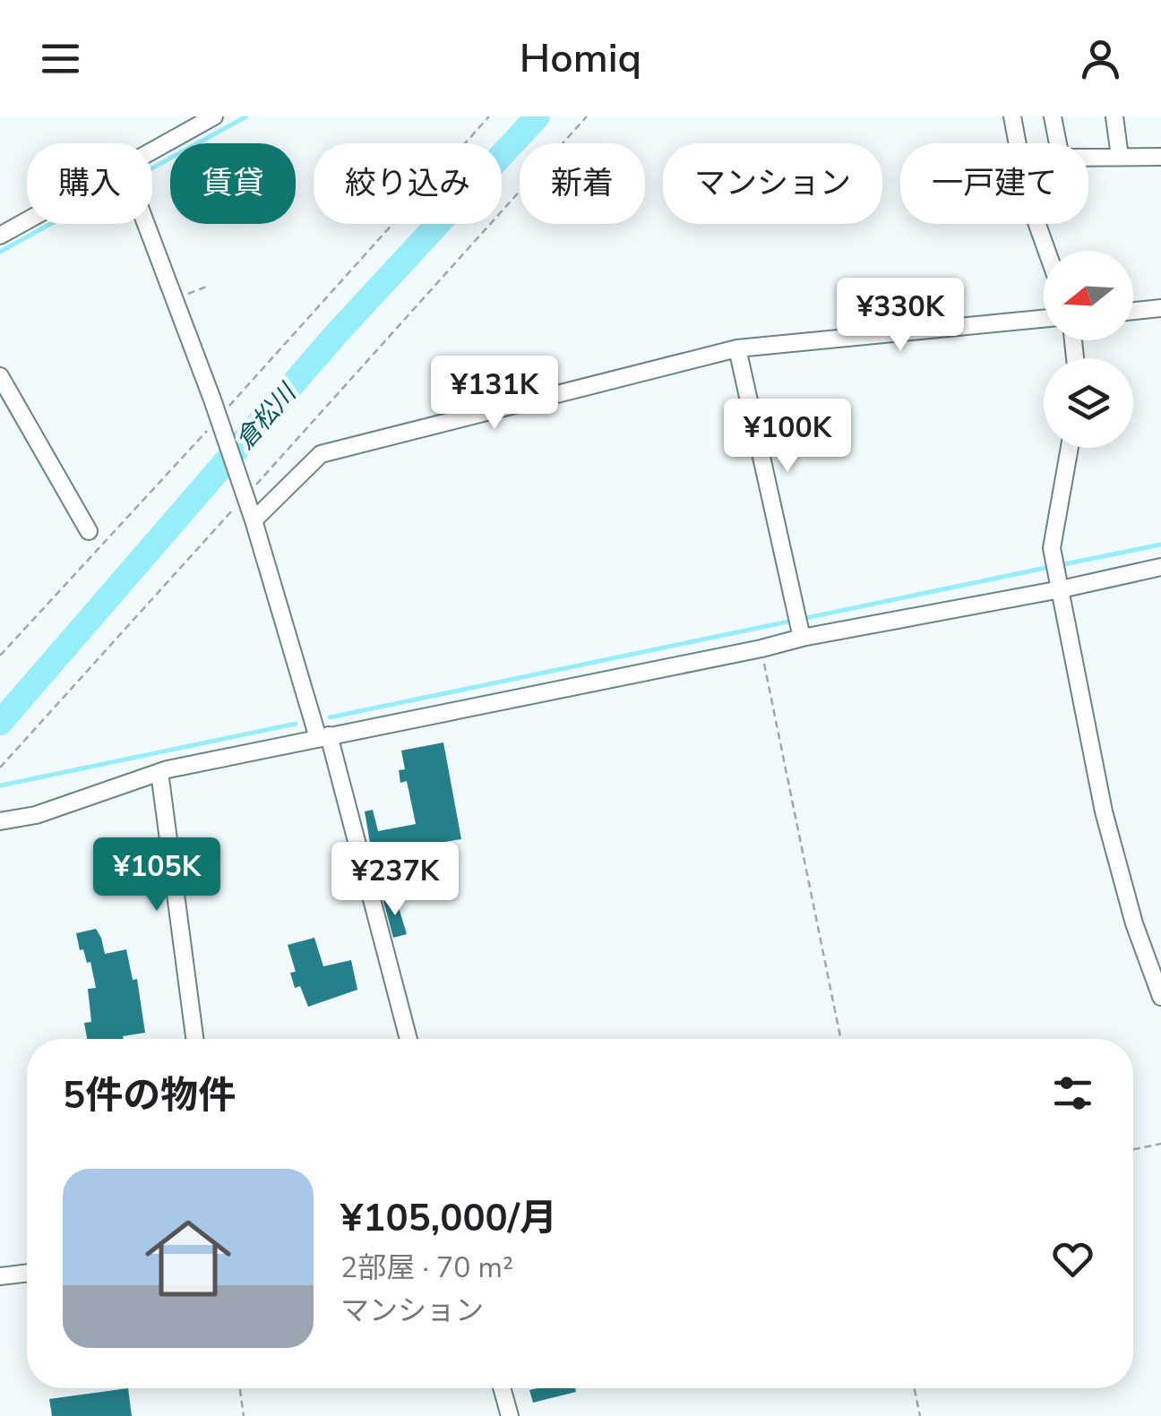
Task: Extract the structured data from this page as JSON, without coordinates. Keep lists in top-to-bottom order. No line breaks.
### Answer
{"water":["倉松川"],"north":"left","page":{"header":"Homiq","chip":["購入","賃貸","絞り込み","新着","マンション","一戸建て"],"price":["¥330K","¥131K","¥100K","¥105K","¥237K"],"heading":"5件の物件","list":[{"name":"¥105,000/月","note":"2部屋 · 70 m² · マンション"}]}}
